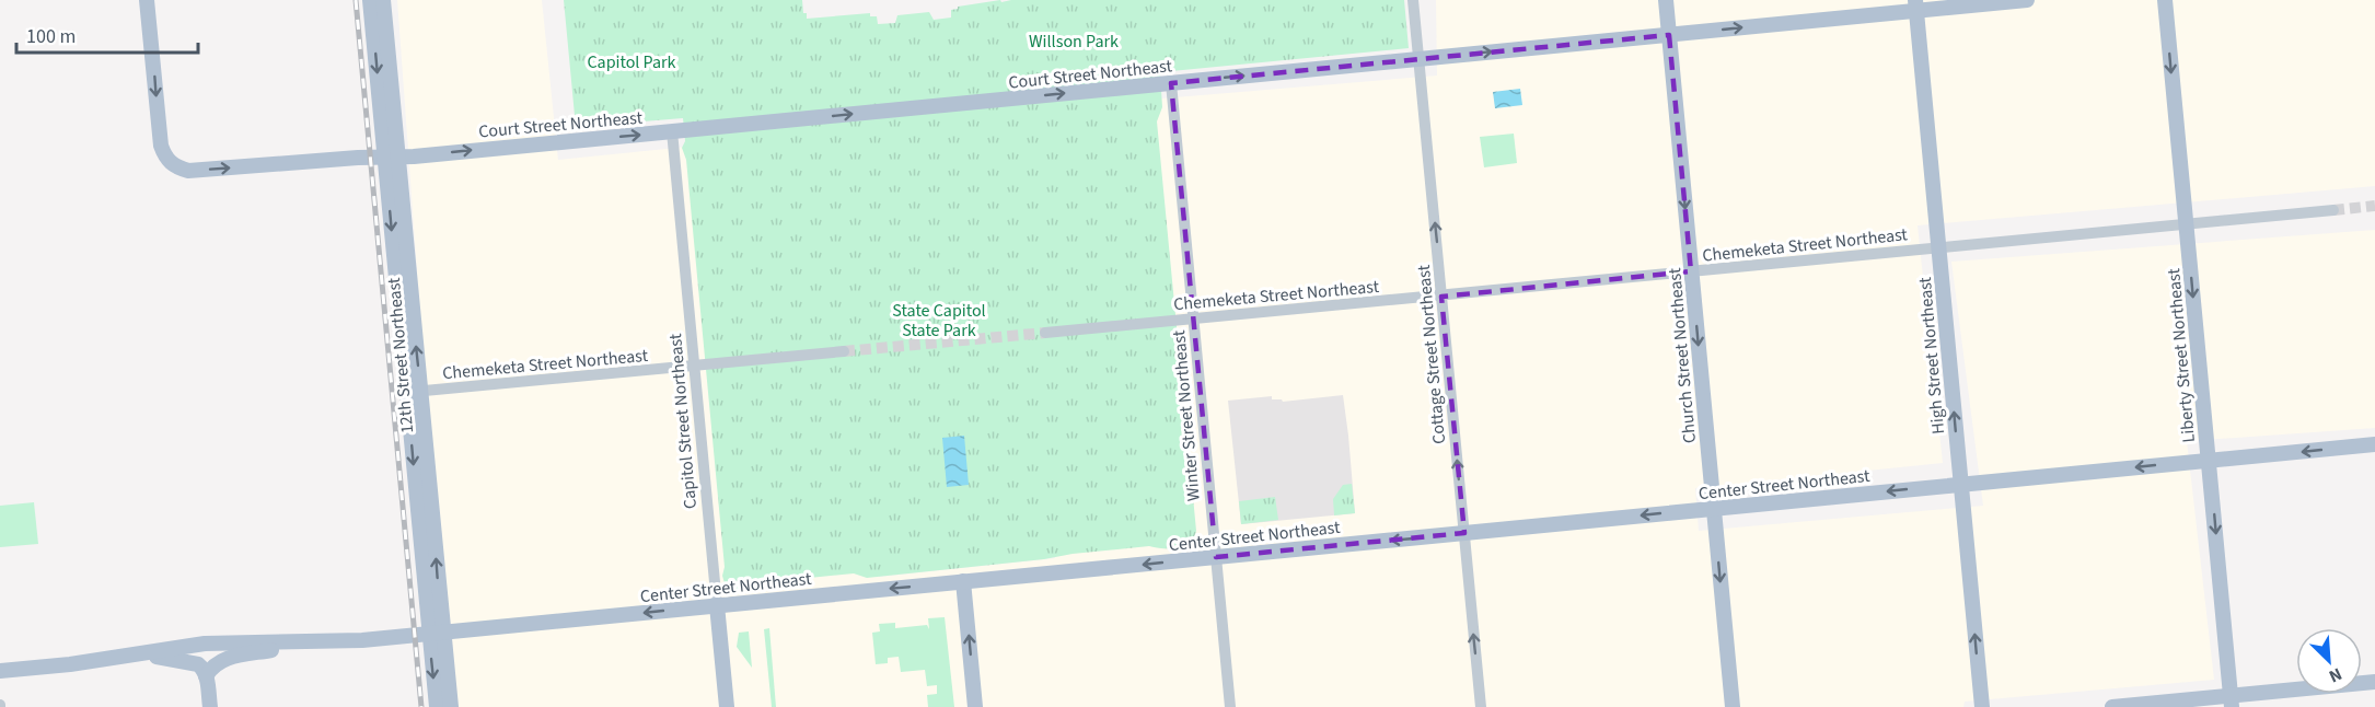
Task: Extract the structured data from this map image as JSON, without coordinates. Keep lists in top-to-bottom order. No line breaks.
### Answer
{"streets":{"main road":["Court Street Northeast","12th Street Northeast","Church Street Northeast","High Street Northeast","Liberty Street Northeast","Capitol Street Northeast","Center Street Northeast"],"street":["Chemeketa Street Northeast","Cottage Street Northeast","Winter Street Northeast"]},"crossings":[["Court Street Northeast","Cottage Street Northeast"],["Court Street Northeast","12th Street Northeast"],["Court Street Northeast","Church Street Northeast"],["Court Street Northeast","High Street Northeast"],["Court Street Northeast","Winter Street Northeast"],["Court Street Northeast","Capitol Street Northeast"],["Chemeketa Street Northeast","Cottage Street Northeast"],["Chemeketa Street Northeast","12th Street Northeast"],["Chemeketa Street Northeast","Church Street Northeast"],["Chemeketa Street Northeast","High Street Northeast"],["Chemeketa Street Northeast","Liberty Street Northeast"],["Chemeketa Street Northeast","Winter Street Northeast"],["Chemeketa Street Northeast","Capitol Street Northeast"],["Cottage Street Northeast","Center Street Northeast"],["12th Street Northeast","Center Street Northeast"],["Church Street Northeast","Center Street Northeast"],["High Street Northeast","Center Street Northeast"],["Liberty Street Northeast","Center Street Northeast"],["Winter Street Northeast","Center Street Northeast"],["Capitol Street Northeast","Center Street Northeast"]],"one_way":["Court Street Northeast","Cottage Street Northeast","Church Street Northeast","High Street Northeast","Liberty Street Northeast","Center Street Northeast"],"parks":["Willson Park","Capitol Park","State Capitol State Park"],"scale_bar":"100 m","north":"bottom right"}
